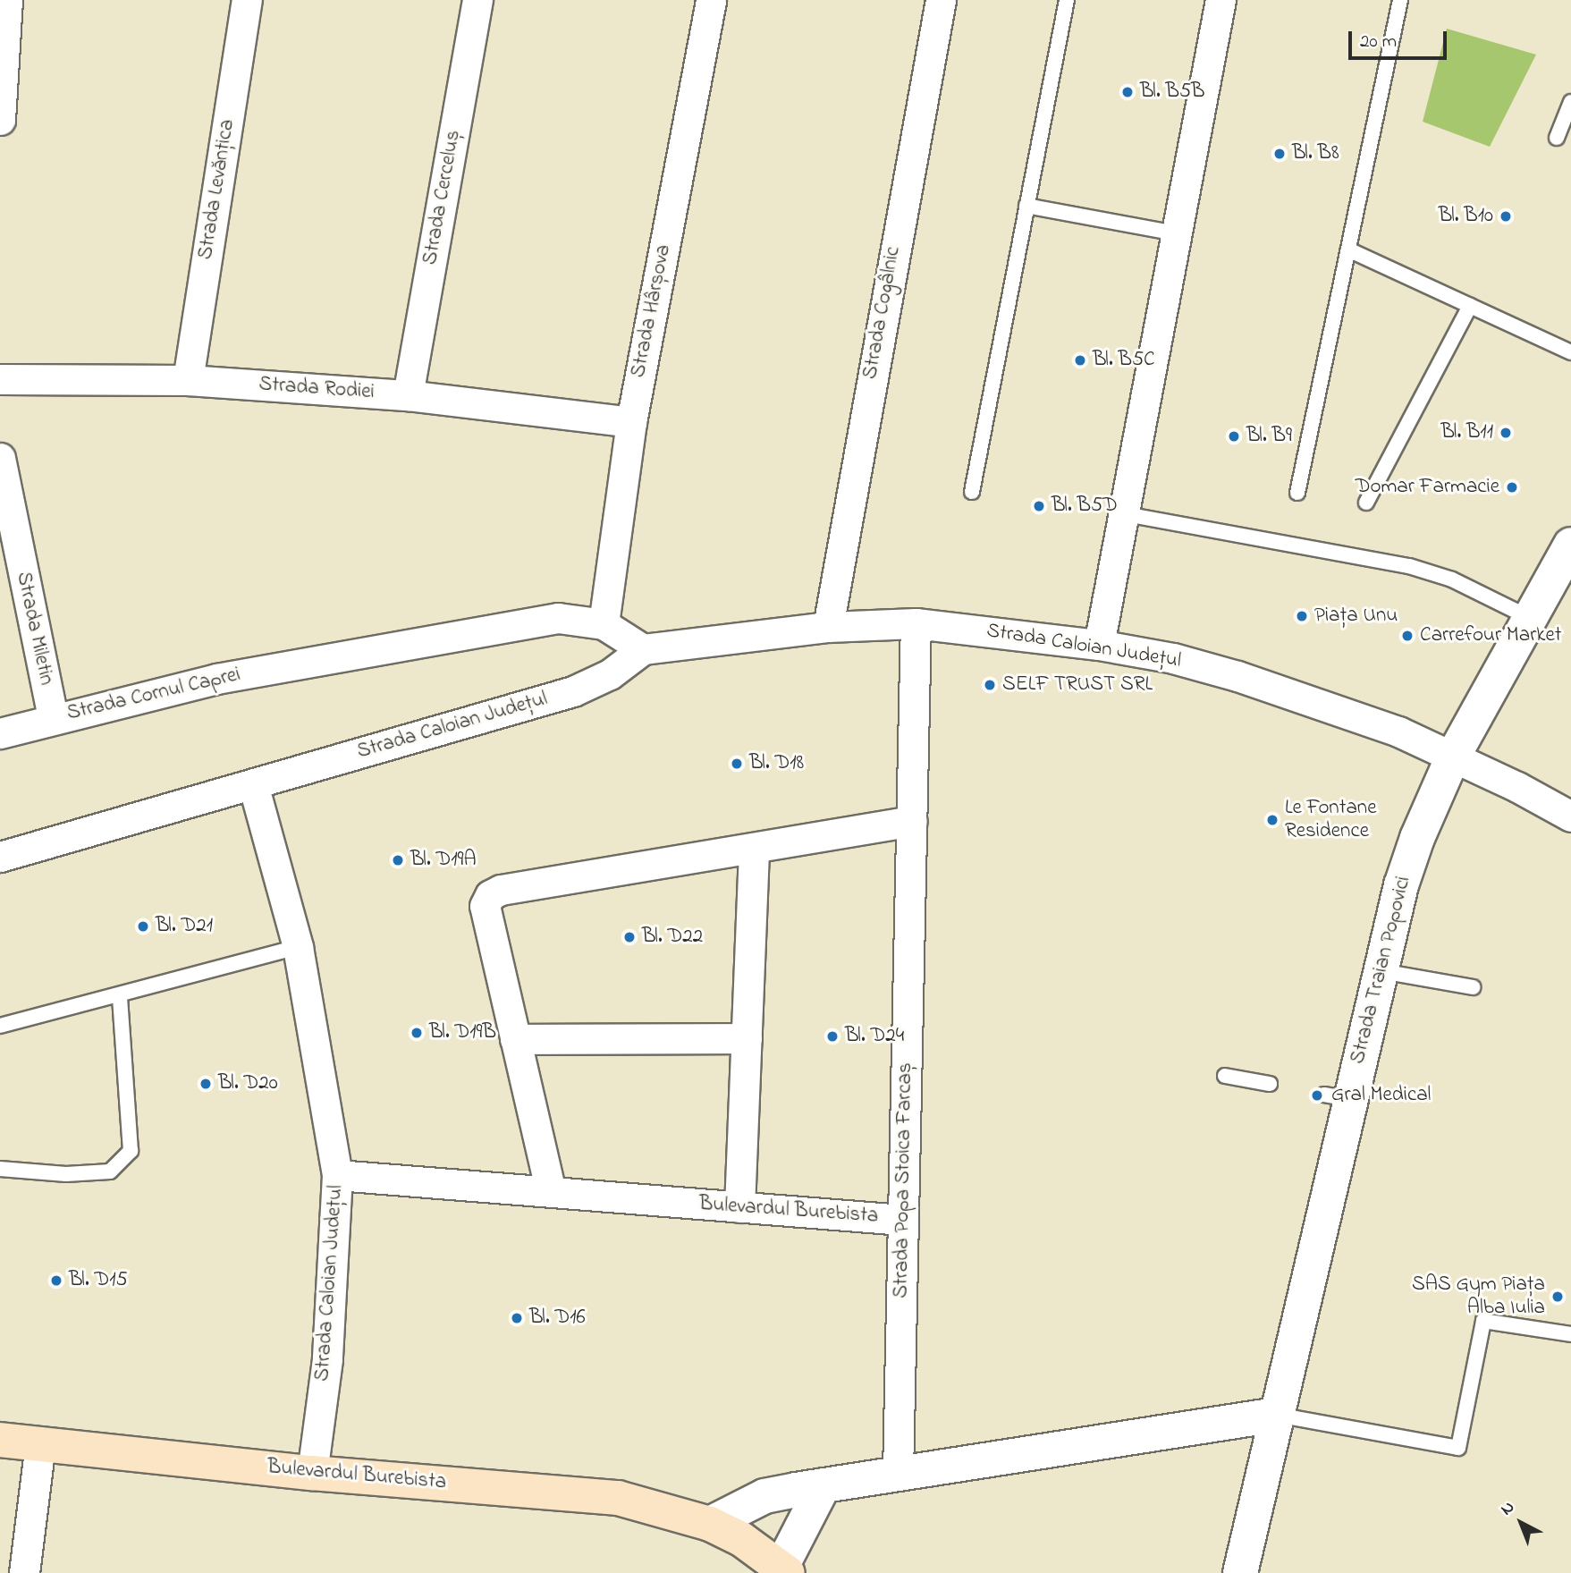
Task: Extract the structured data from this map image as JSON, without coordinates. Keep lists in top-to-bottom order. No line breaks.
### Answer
{"streets":{"main road":["Bulevardul Burebista"],"street":["Strada Levănțica","Strada Cerceluș","Strada Hârșova","Strada Cogâlnic","Strada Rodiei","Strada Miletin","Strada Caloian Județul","Strada Cornul Caprei","Strada Traian Popovici","Strada Popa Stoica Farcaș"]},"crossings":[["Strada Levănțica","Strada Rodiei"],["Strada Cerceluș","Strada Rodiei"],["Strada Hârșova","Strada Rodiei"],["Strada Hârșova","Strada Cornul Caprei"],["Strada Cogâlnic","Strada Caloian Județul"],["Strada Miletin","Strada Cornul Caprei"],["Strada Caloian Județul","Strada Traian Popovici"],["Strada Caloian Județul","Strada Popa Stoica Farcaș"],["Strada Caloian Județul","Bulevardul Burebista"],["Strada Popa Stoica Farcaș","Bulevardul Burebista"]],"places":["Bl. B5B","Bl. B8","Bl. B10","Bl. B5C","Bl. B11","Bl. B9","Domar Farmacie","Bl. B5D","Piața Unu","Carrefour Market","SELF TRUST SRL","Bl. D18","Le Fontane Residence","Bl. D19A","Bl. D21","Bl. D22","Bl. D19B","Bl. D24","Bl. D20","Gral Medical","Bl. D15","SAS Gym Piața Alba Iulia","Bl. D16"],"scale_bar":"20 m","north":"top left"}
